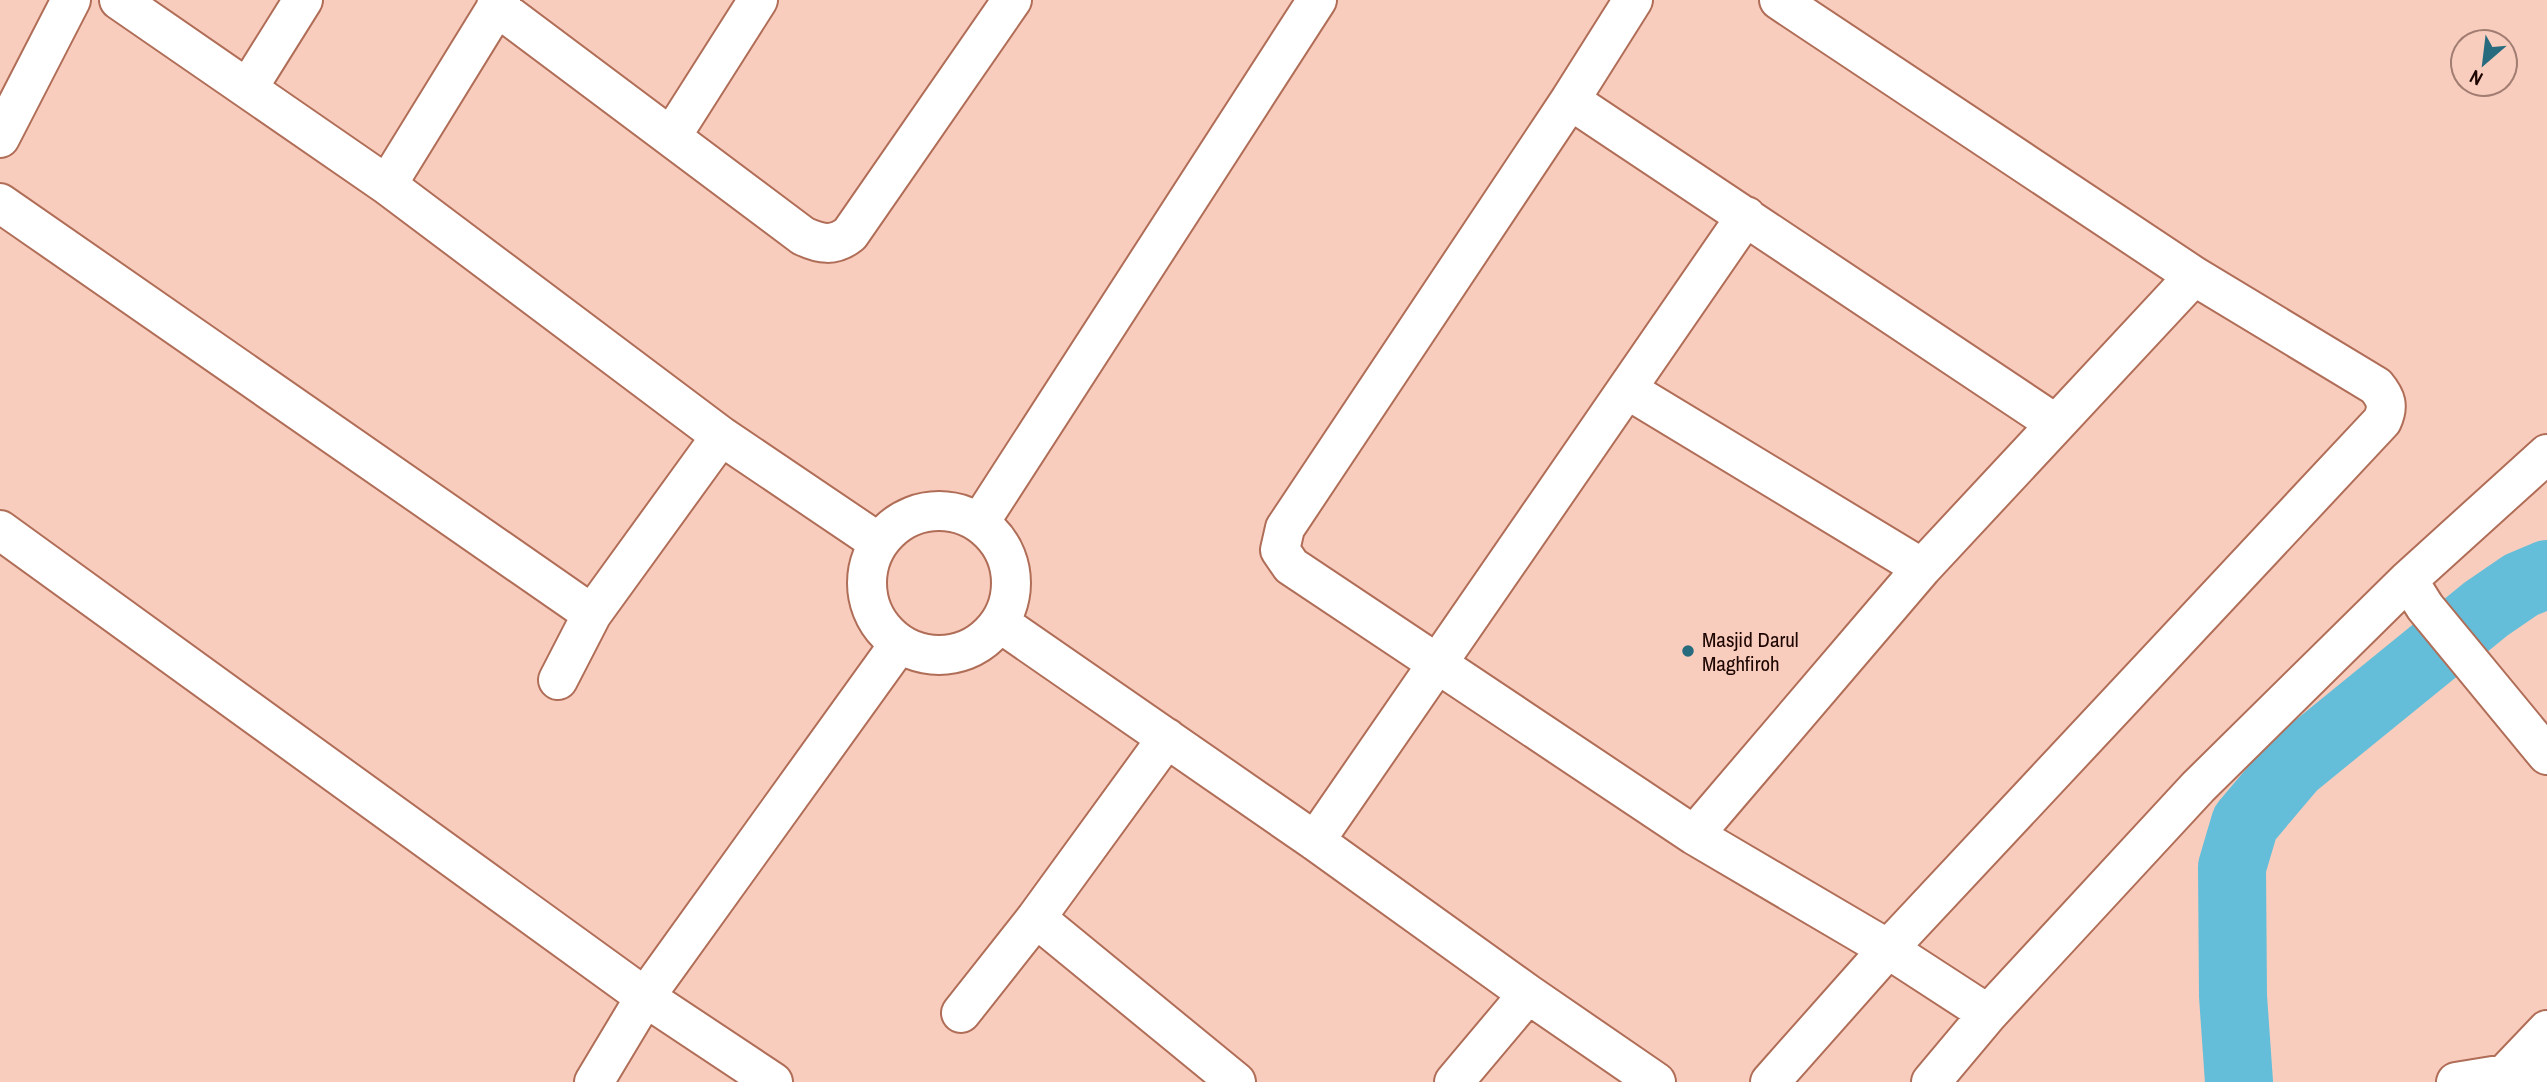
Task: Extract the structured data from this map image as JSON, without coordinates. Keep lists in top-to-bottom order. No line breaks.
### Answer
{"places":["Masjid Darul Maghfiroh"],"north":"bottom left"}
